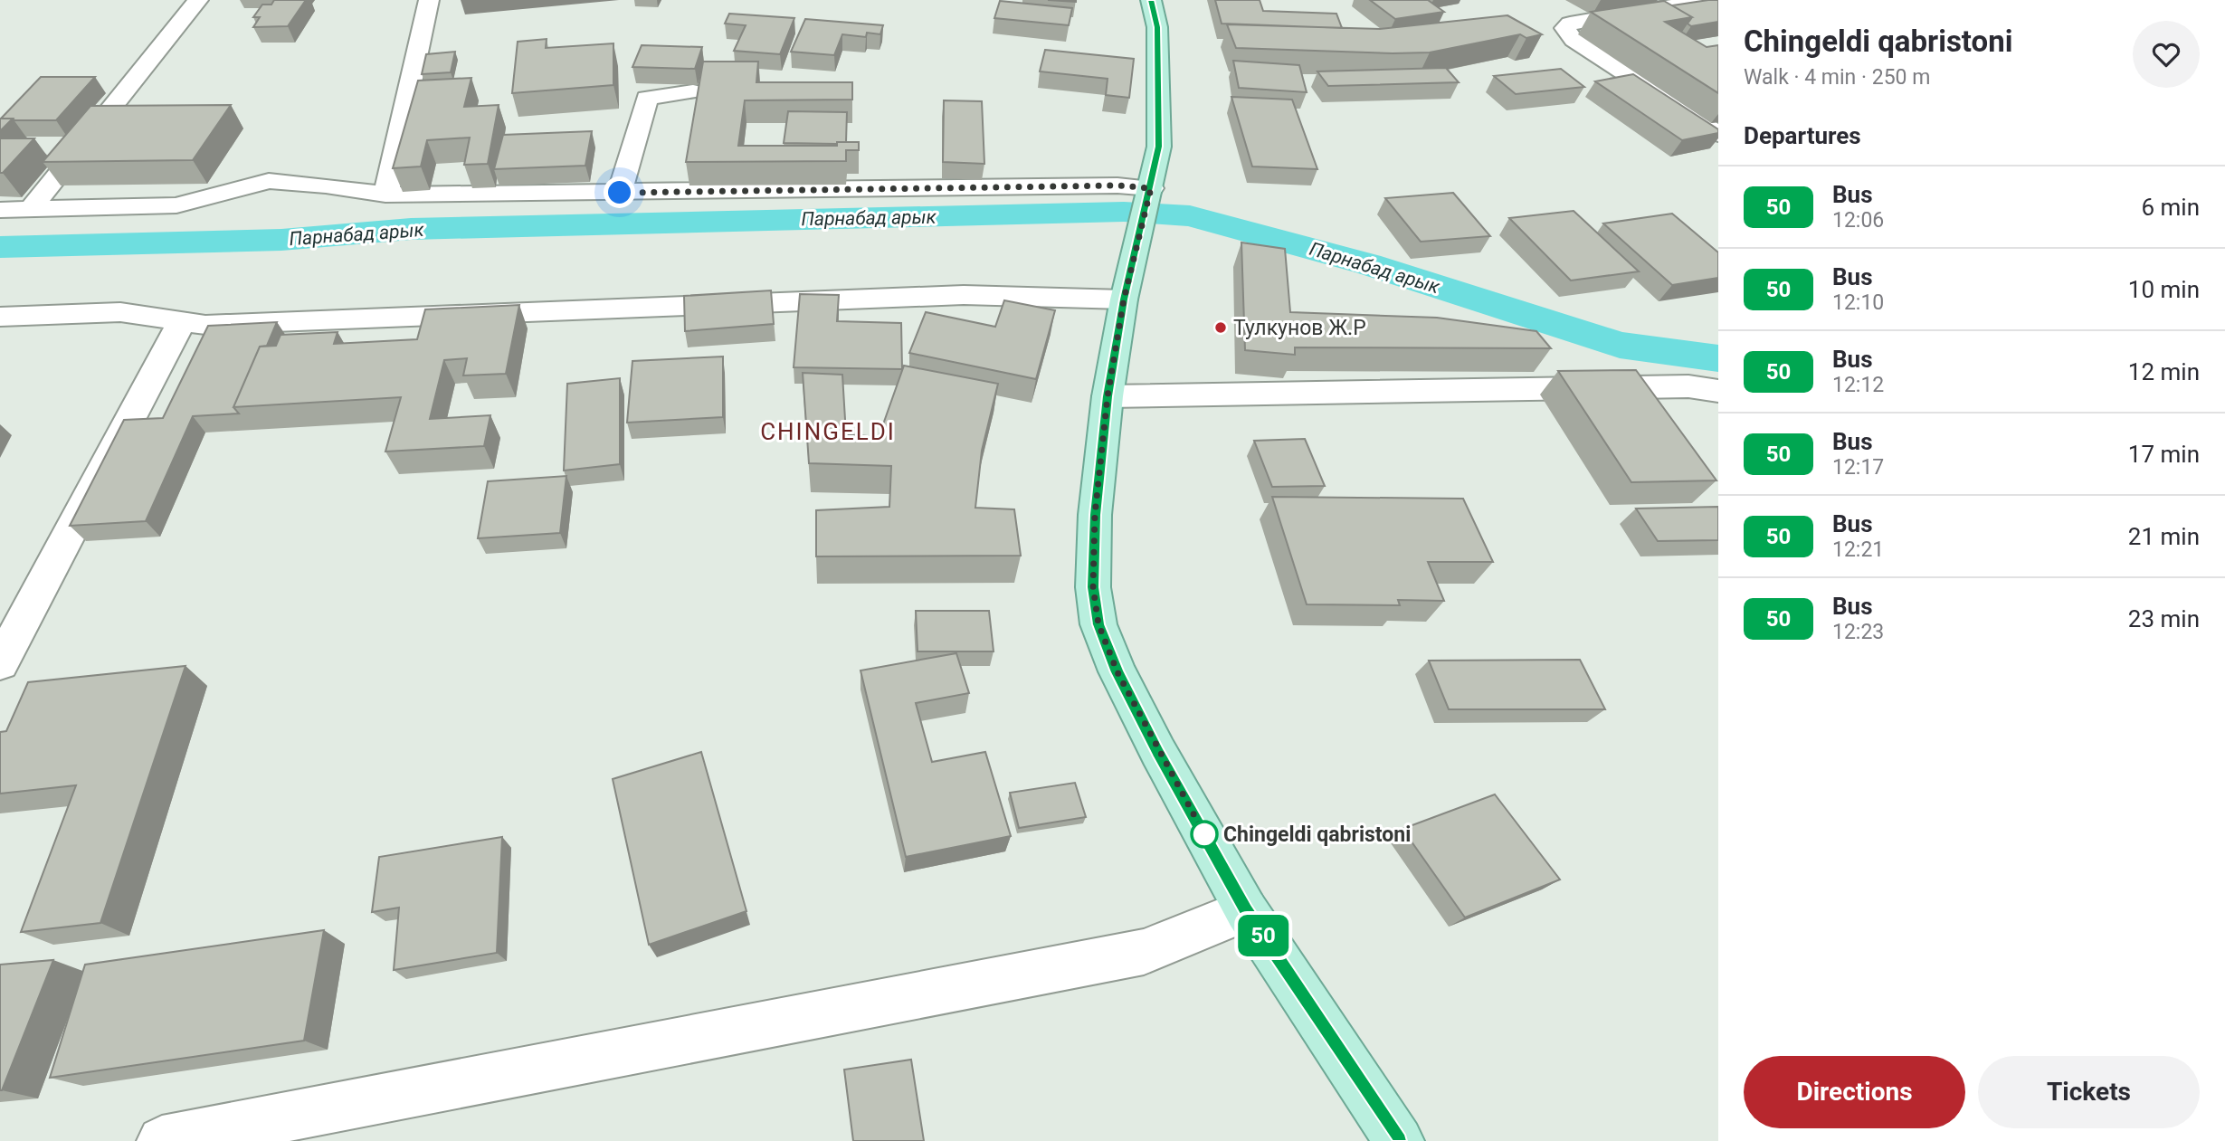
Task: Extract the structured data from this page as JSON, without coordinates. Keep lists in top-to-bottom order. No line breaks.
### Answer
{"districts":["CHINGELDI"],"water":["Парнабад арык"],"places":["Тулкунов Ж.Р","Chingeldi qabristoni"],"lines":["bus line 50"],"page":{"on_map":"50","heading":[["Chingeldi qabristoni","Walk · 4 min · 250 m"],"Departures"],"list":[{"mark":"50","name":"Bus","note":"12:06","value":"6 min"},{"mark":"50","name":"Bus","note":"12:10","value":"10 min"},{"mark":"50","name":"Bus","note":"12:12","value":"12 min"},{"mark":"50","name":"Bus","note":"12:17","value":"17 min"},{"mark":"50","name":"Bus","note":"12:21","value":"21 min"},{"mark":"50","name":"Bus","note":"12:23","value":"23 min"}],"buttons":["Directions","Tickets"]}}
